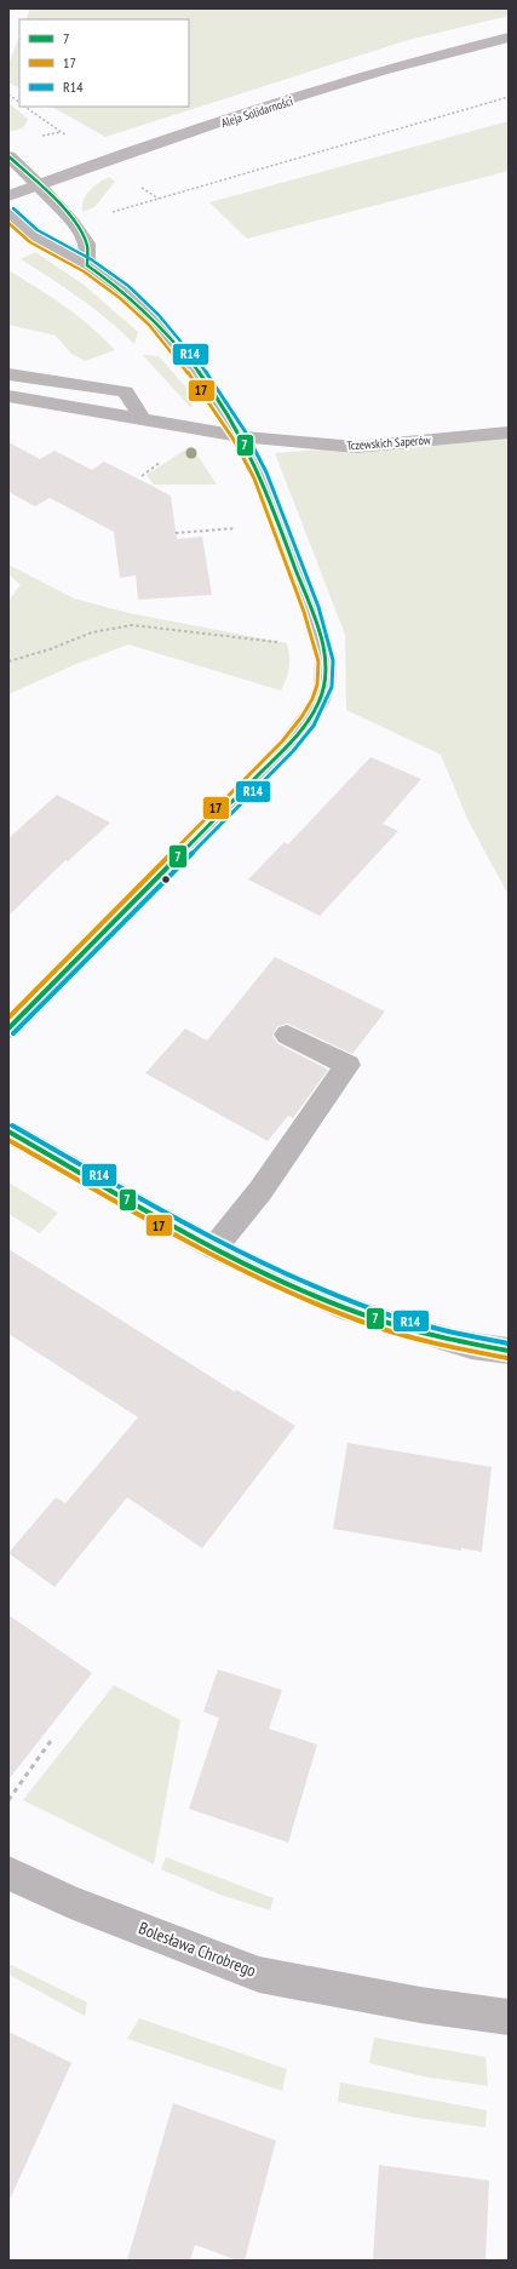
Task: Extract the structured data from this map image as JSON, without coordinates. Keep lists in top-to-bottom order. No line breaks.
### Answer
{"streets":{"main road":["Aleja Solidarności"],"street":["Tczewskich Saperów","Bolesława Chrobrego"]},"lines":["transit line 7","transit line R14","transit line 17"],"legend":["7","17","R14"]}
